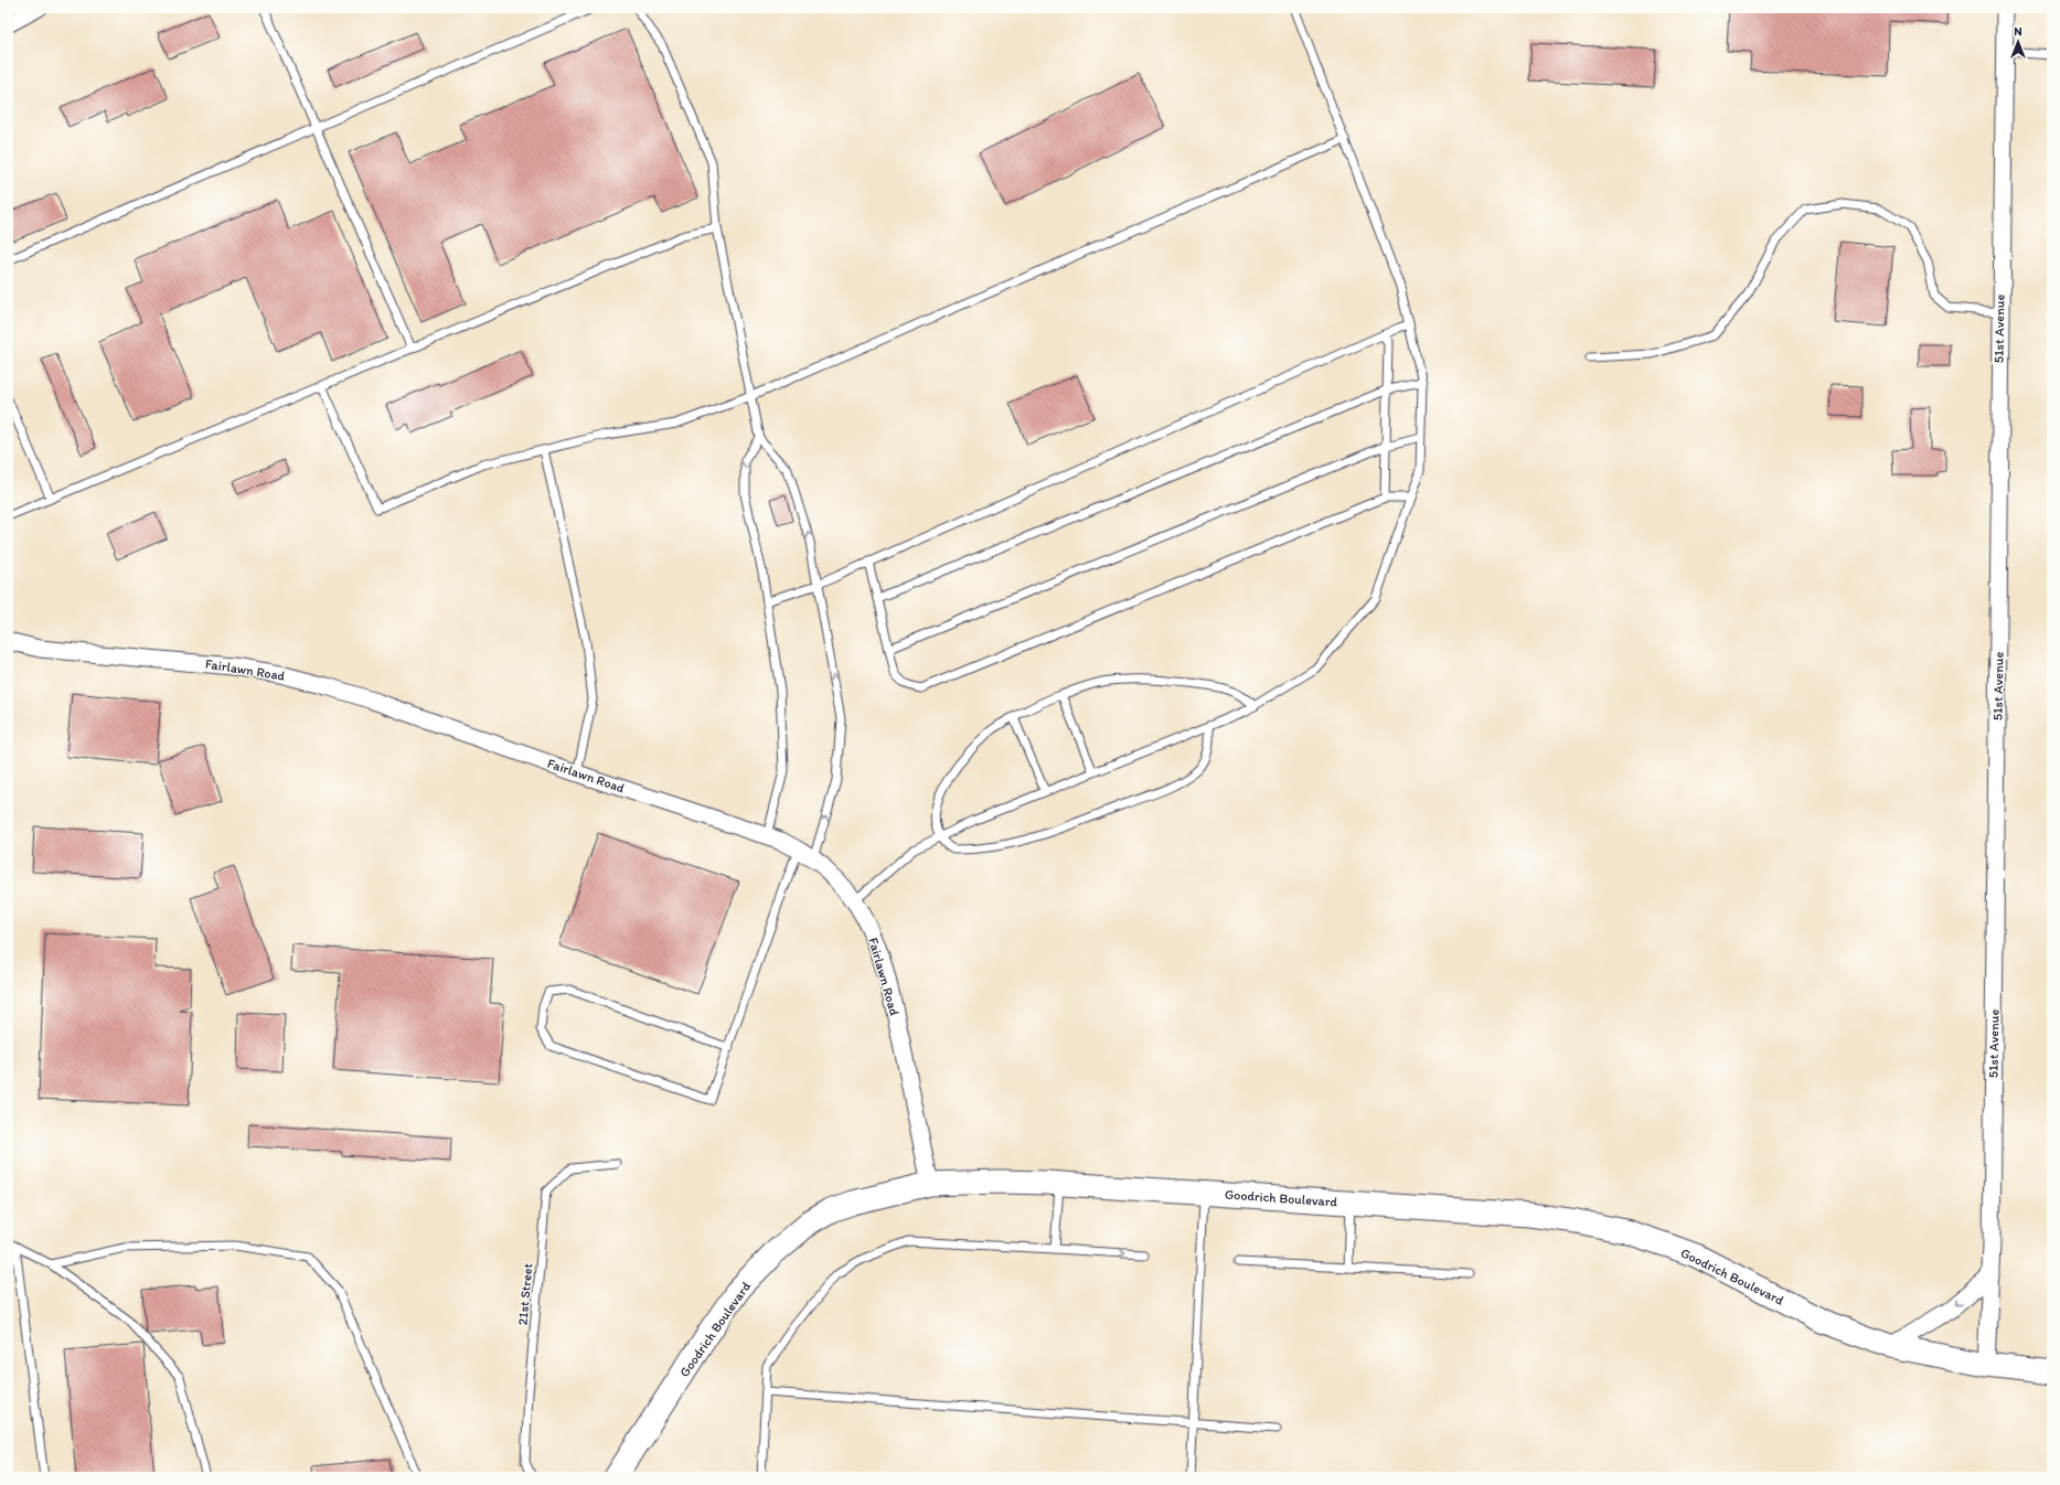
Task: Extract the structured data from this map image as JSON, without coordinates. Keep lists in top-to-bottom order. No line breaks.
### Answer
{"streets":{"street":["51st Avenue","Fairlawn Road","Goodrich Boulevard"],"lane":["21st Street"]},"crossings":[["51st Avenue","Goodrich Boulevard"],["Fairlawn Road","Goodrich Boulevard"]],"north":"top"}
